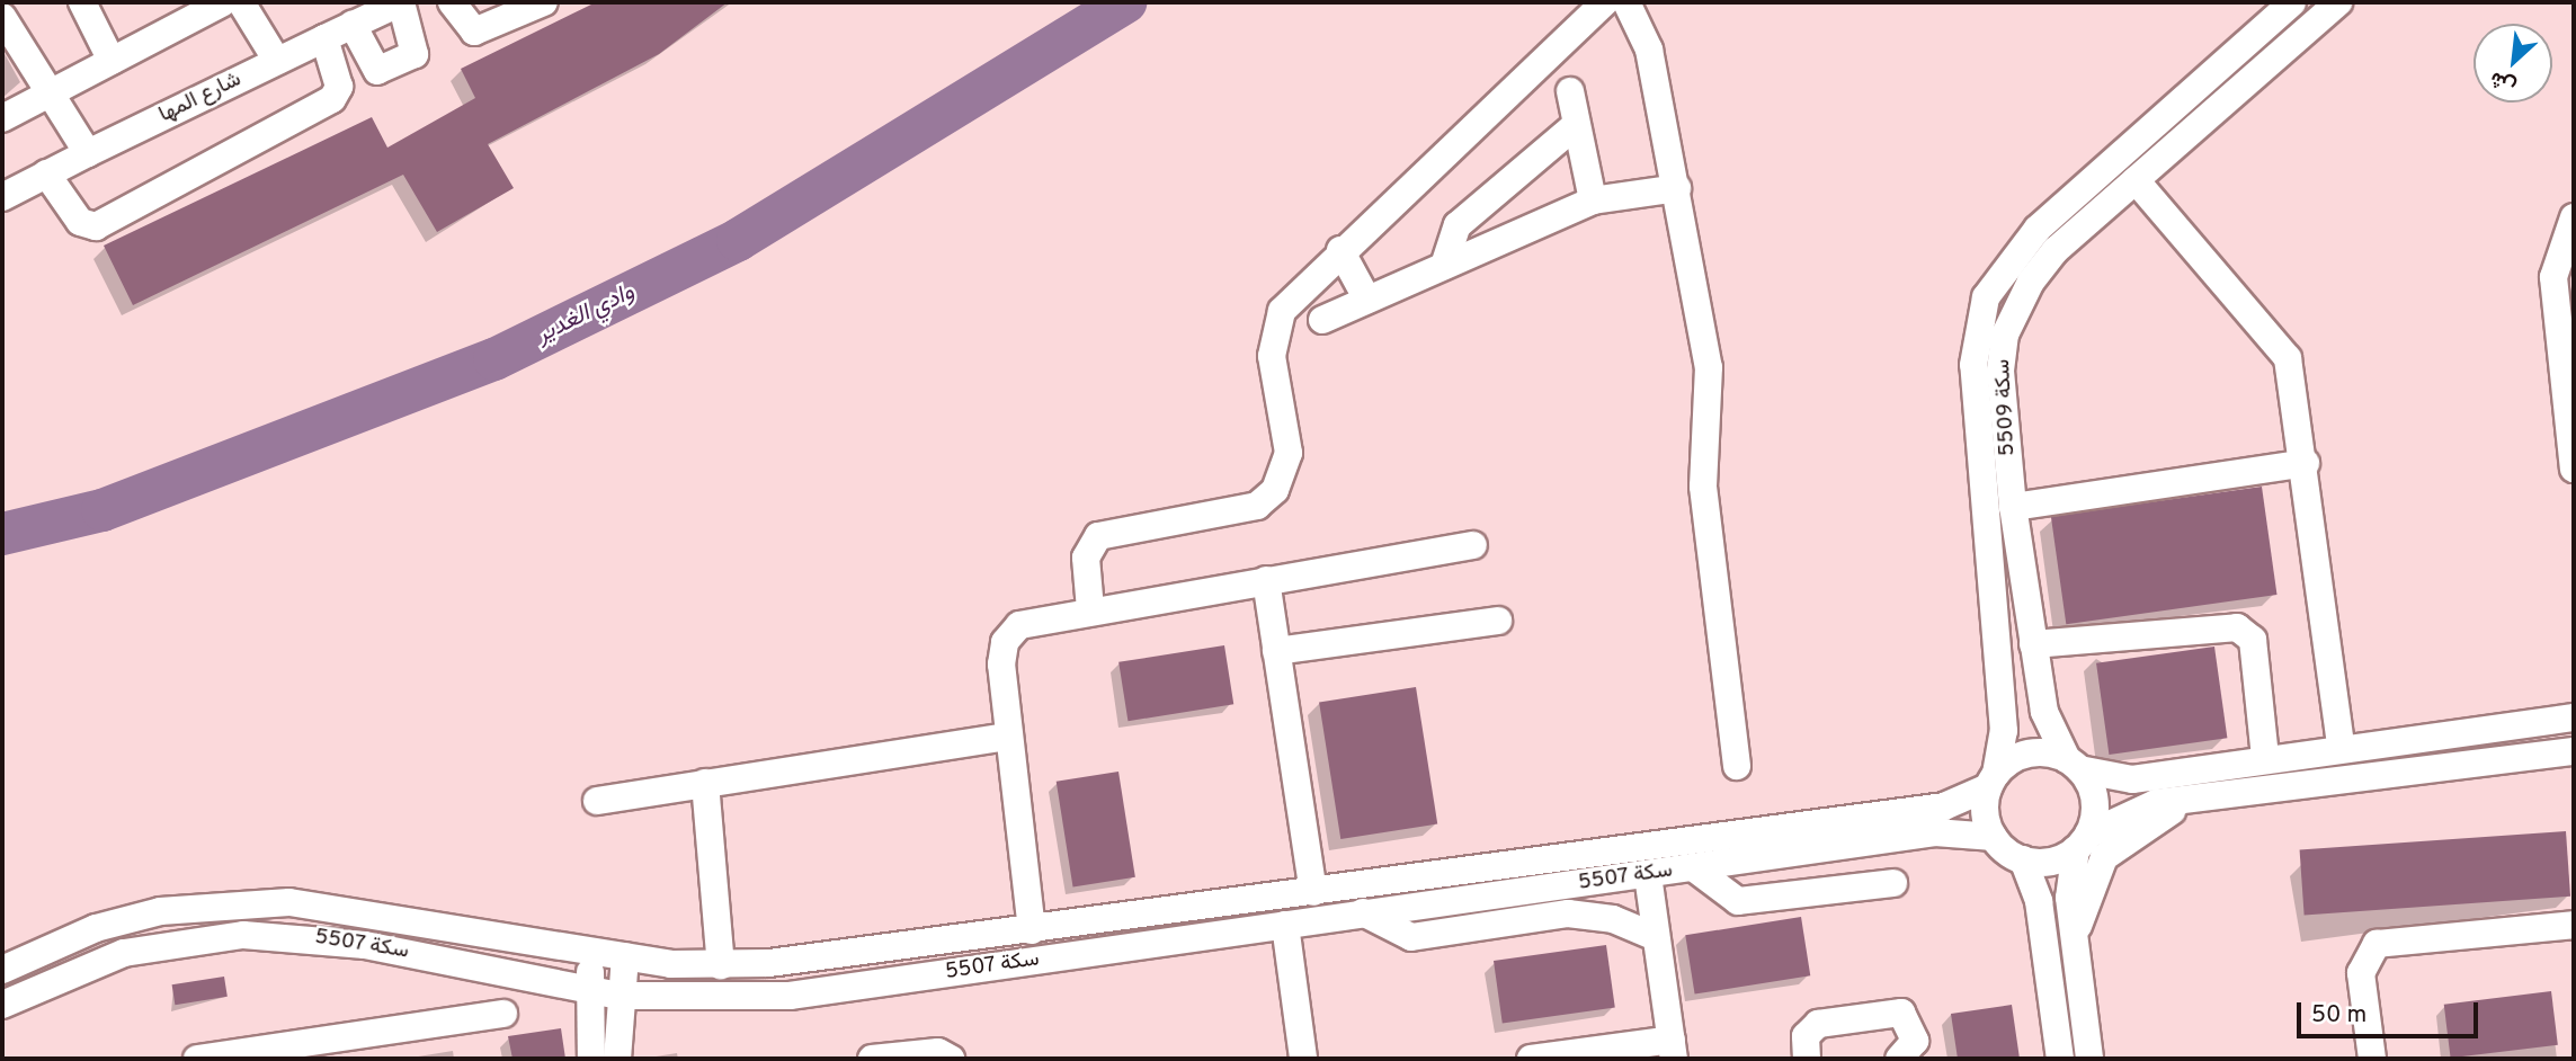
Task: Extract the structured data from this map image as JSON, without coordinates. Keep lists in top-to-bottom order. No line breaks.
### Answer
{"streets":{"street":["شارع المها","سكة 5509","سكة 5507"]},"crossings":[["سكة 5509","سكة 5507"]],"water":["وادي الغدير"],"scale_bar":"50 m","north":"bottom left"}
